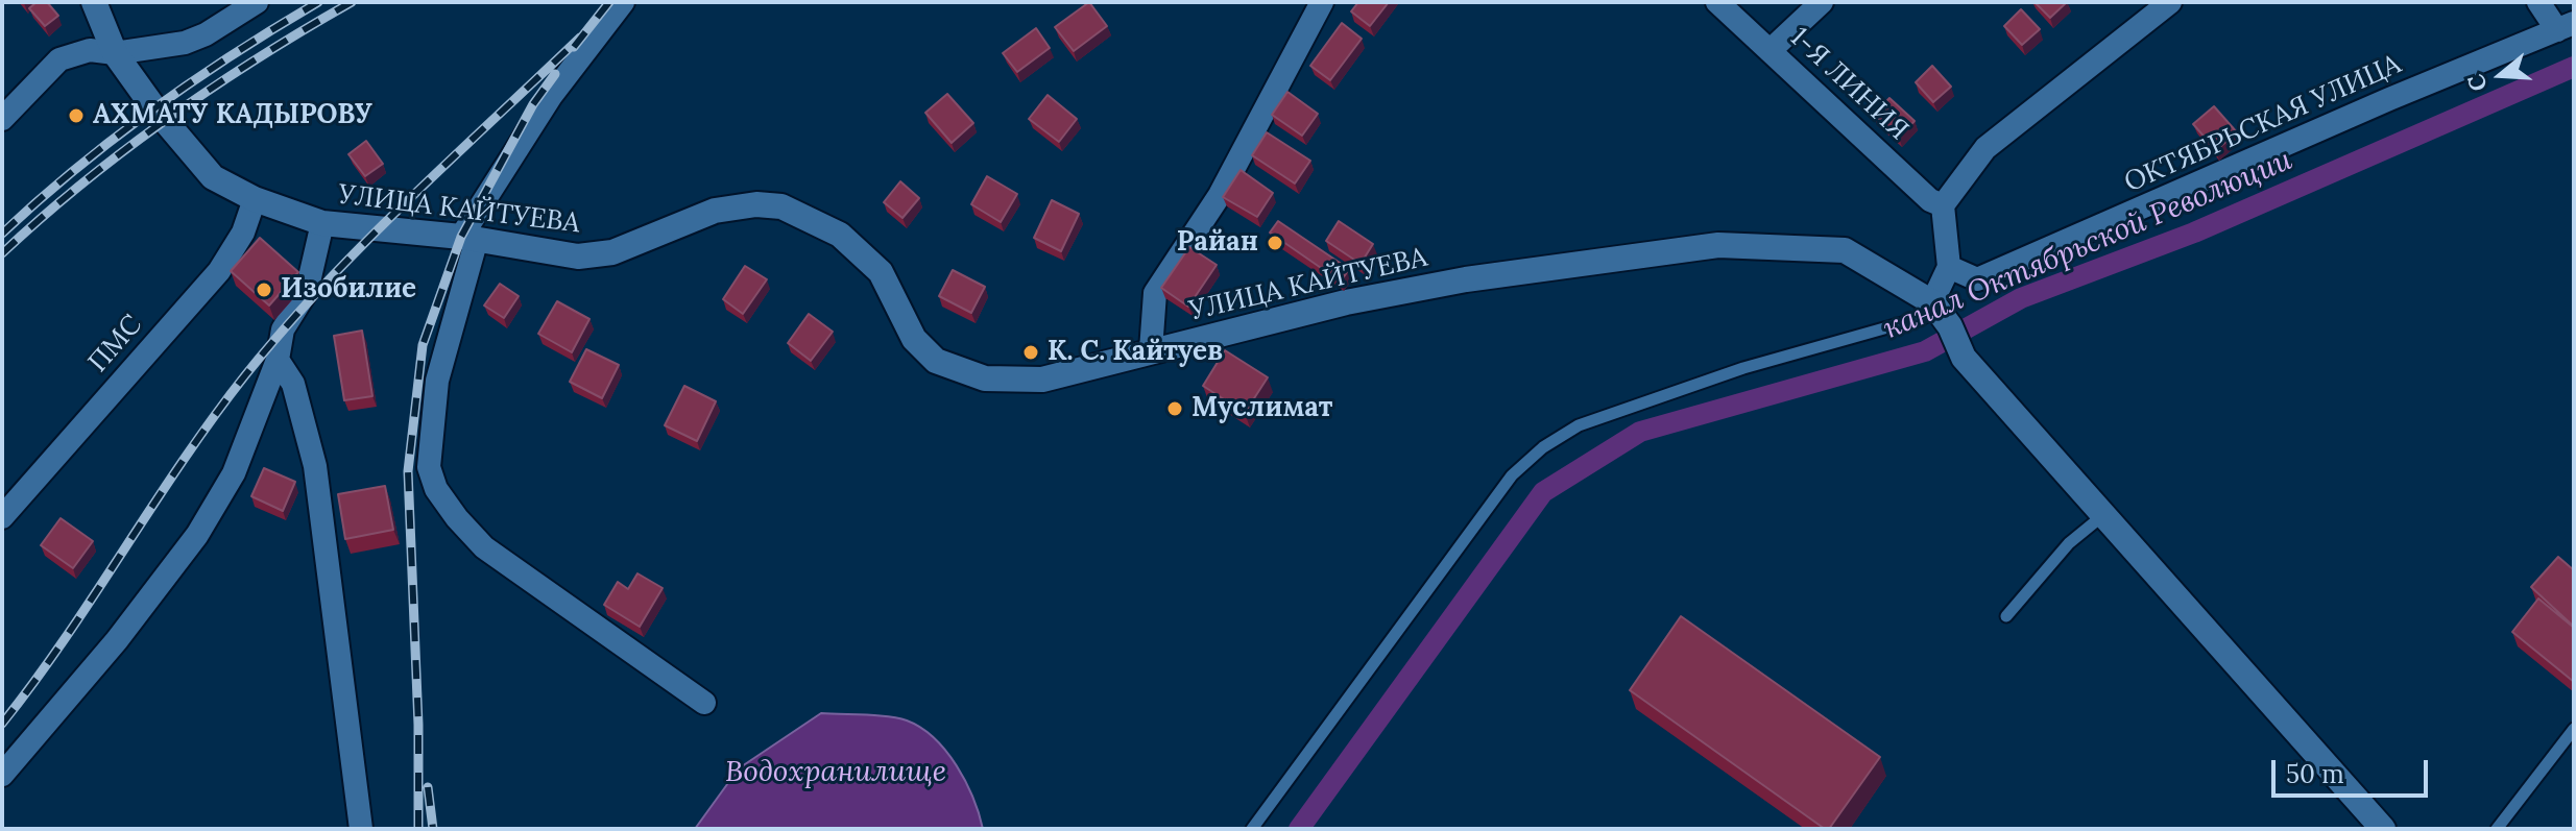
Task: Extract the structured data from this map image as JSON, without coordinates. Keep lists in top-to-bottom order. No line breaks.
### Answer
{"streets":{"main road":["УЛИЦА КАЙТУЕВА"],"street":["1-Я ЛИНИЯ","ОКТЯБРЬСКАЯ УЛИЦА","ПМС"]},"crossings":[["УЛИЦА КАЙТУЕВА","ПМС"]],"water":["канал Октябрьской Революции","Водохранилище"],"places":["АХМАТУ КАДЫРОВУ","Райан","Изобилие","К. С. Кайтуев","Муслимат"],"scale_bar":"50 m","north":"left"}
